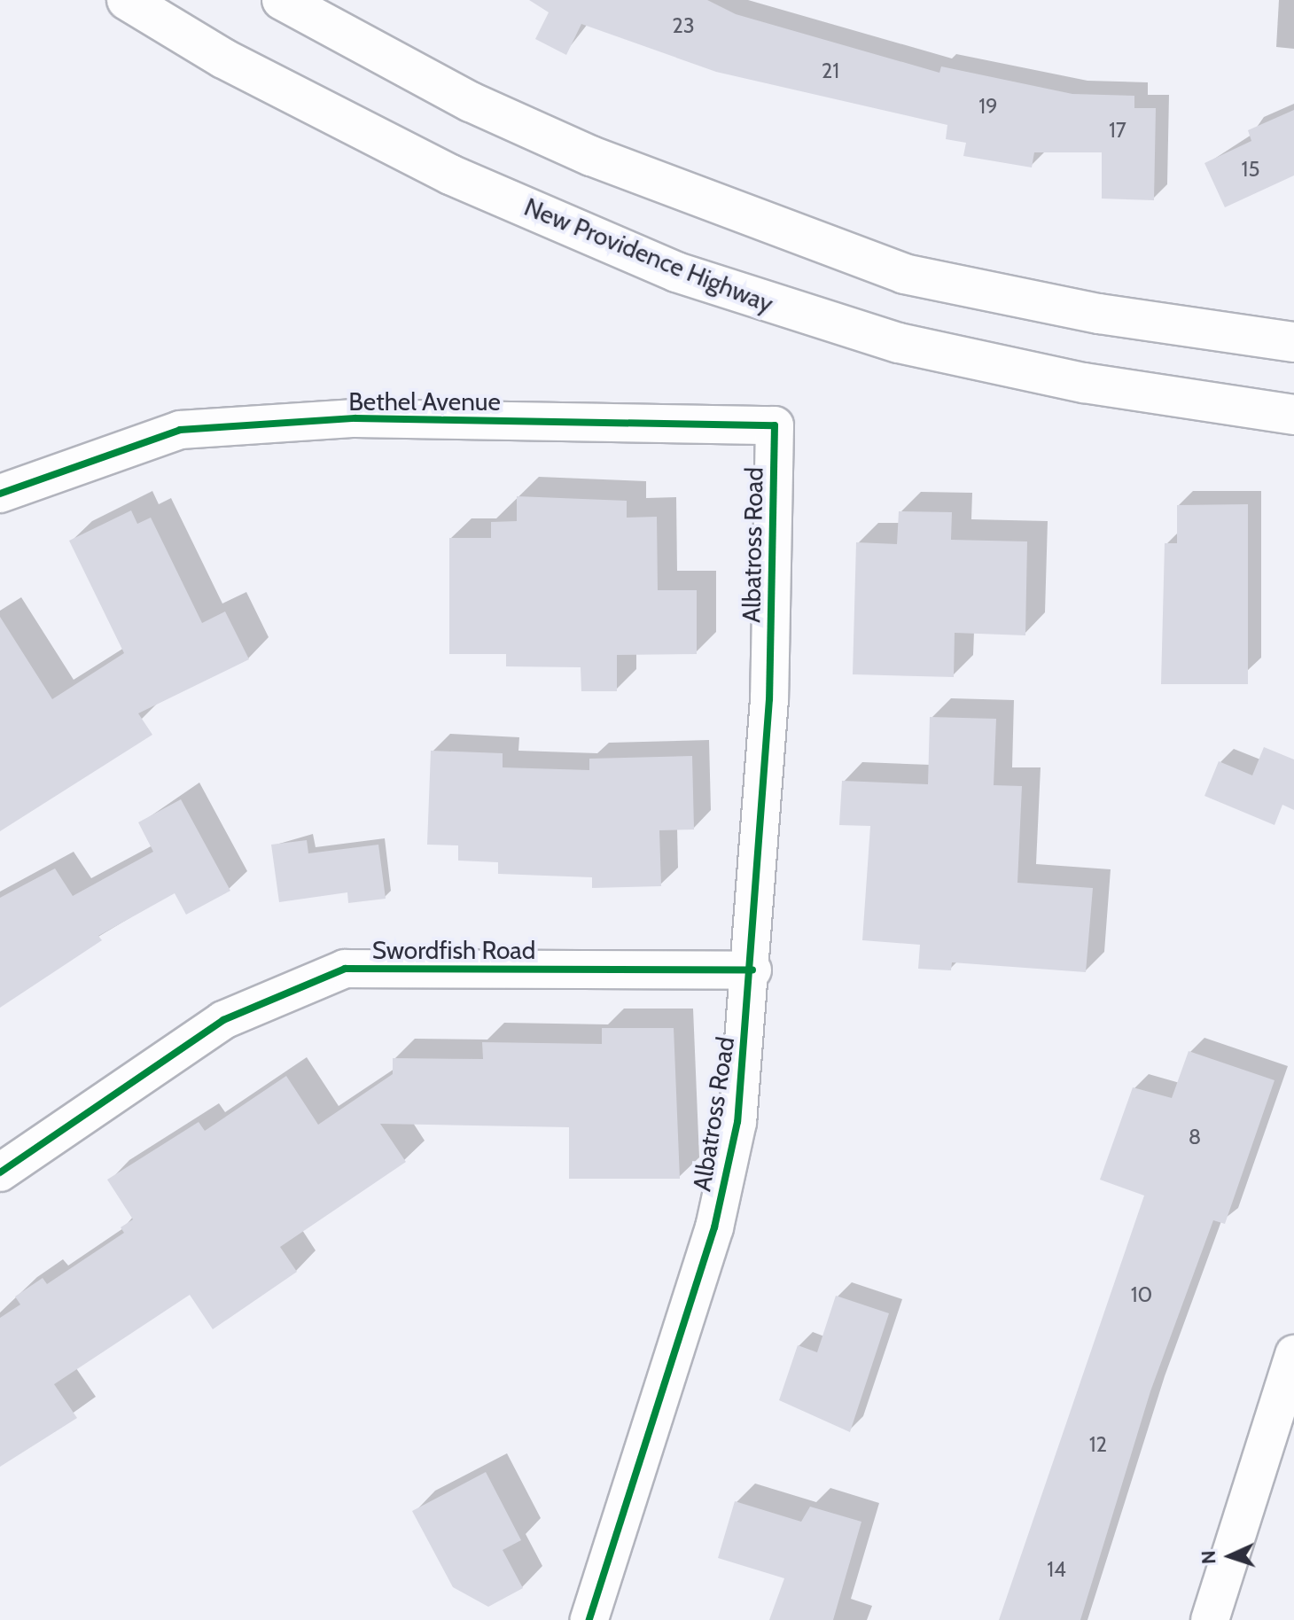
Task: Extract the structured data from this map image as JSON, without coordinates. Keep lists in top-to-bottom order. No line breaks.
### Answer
{"streets":{"highway":["New Providence Highway"],"street":["Bethel Avenue","Albatross Road","Swordfish Road"]},"crossings":[["Bethel Avenue","Albatross Road"],["Albatross Road","Swordfish Road"]],"house_numbers":["23","21","19","17","15","8","10","12","14"],"north":"left"}
